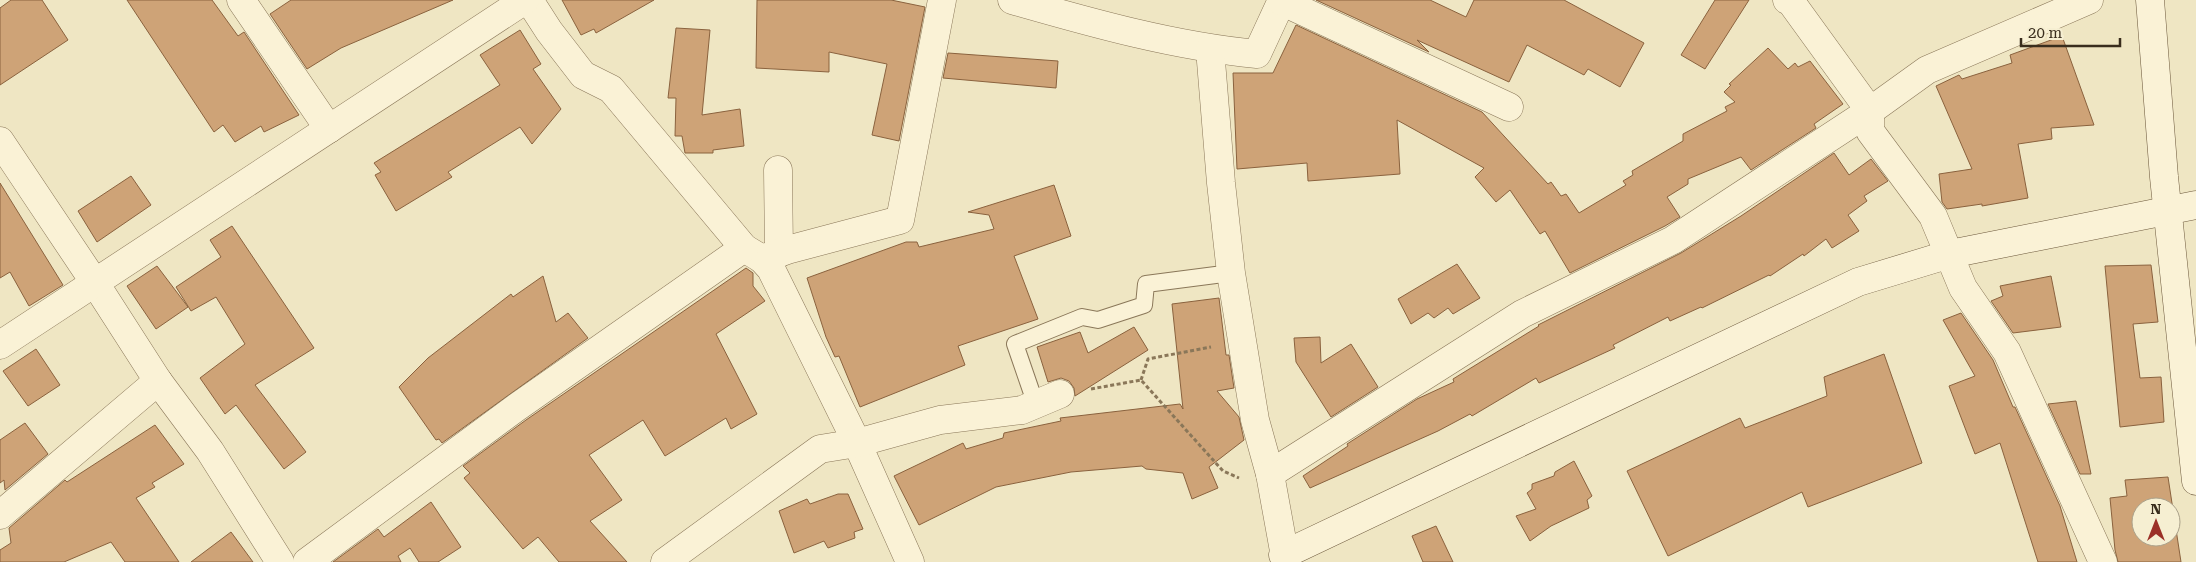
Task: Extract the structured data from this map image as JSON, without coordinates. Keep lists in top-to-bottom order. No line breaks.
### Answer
{"scale_bar":"20 m","north":"top"}
